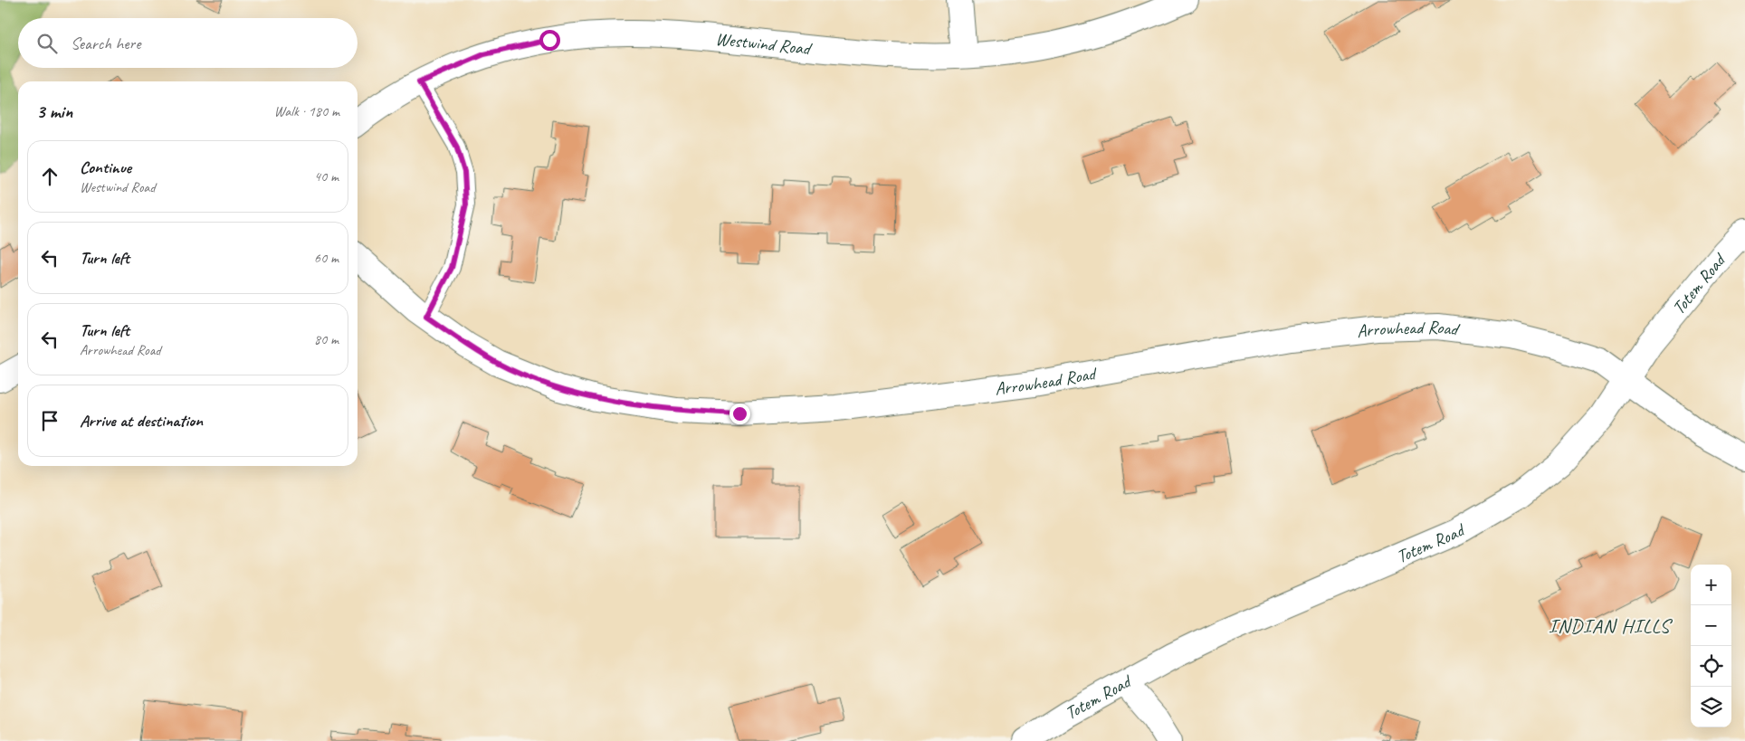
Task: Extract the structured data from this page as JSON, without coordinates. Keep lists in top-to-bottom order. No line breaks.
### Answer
{"streets":{"street":["Westwind Road","Totem Road","Arrowhead Road"]},"crossings":[["Totem Road","Arrowhead Road"]],"districts":["INDIAN HILLS"],"page":{"search":"Search here","heading":["3 min","Walk · 180 m"],"list":[["Continue","Westwind Road","40 m"],["Turn left","60 m"],["Turn left","Arrowhead Road","80 m"],"Arrive at destination"],"map_buttons":["+","−"]}}
